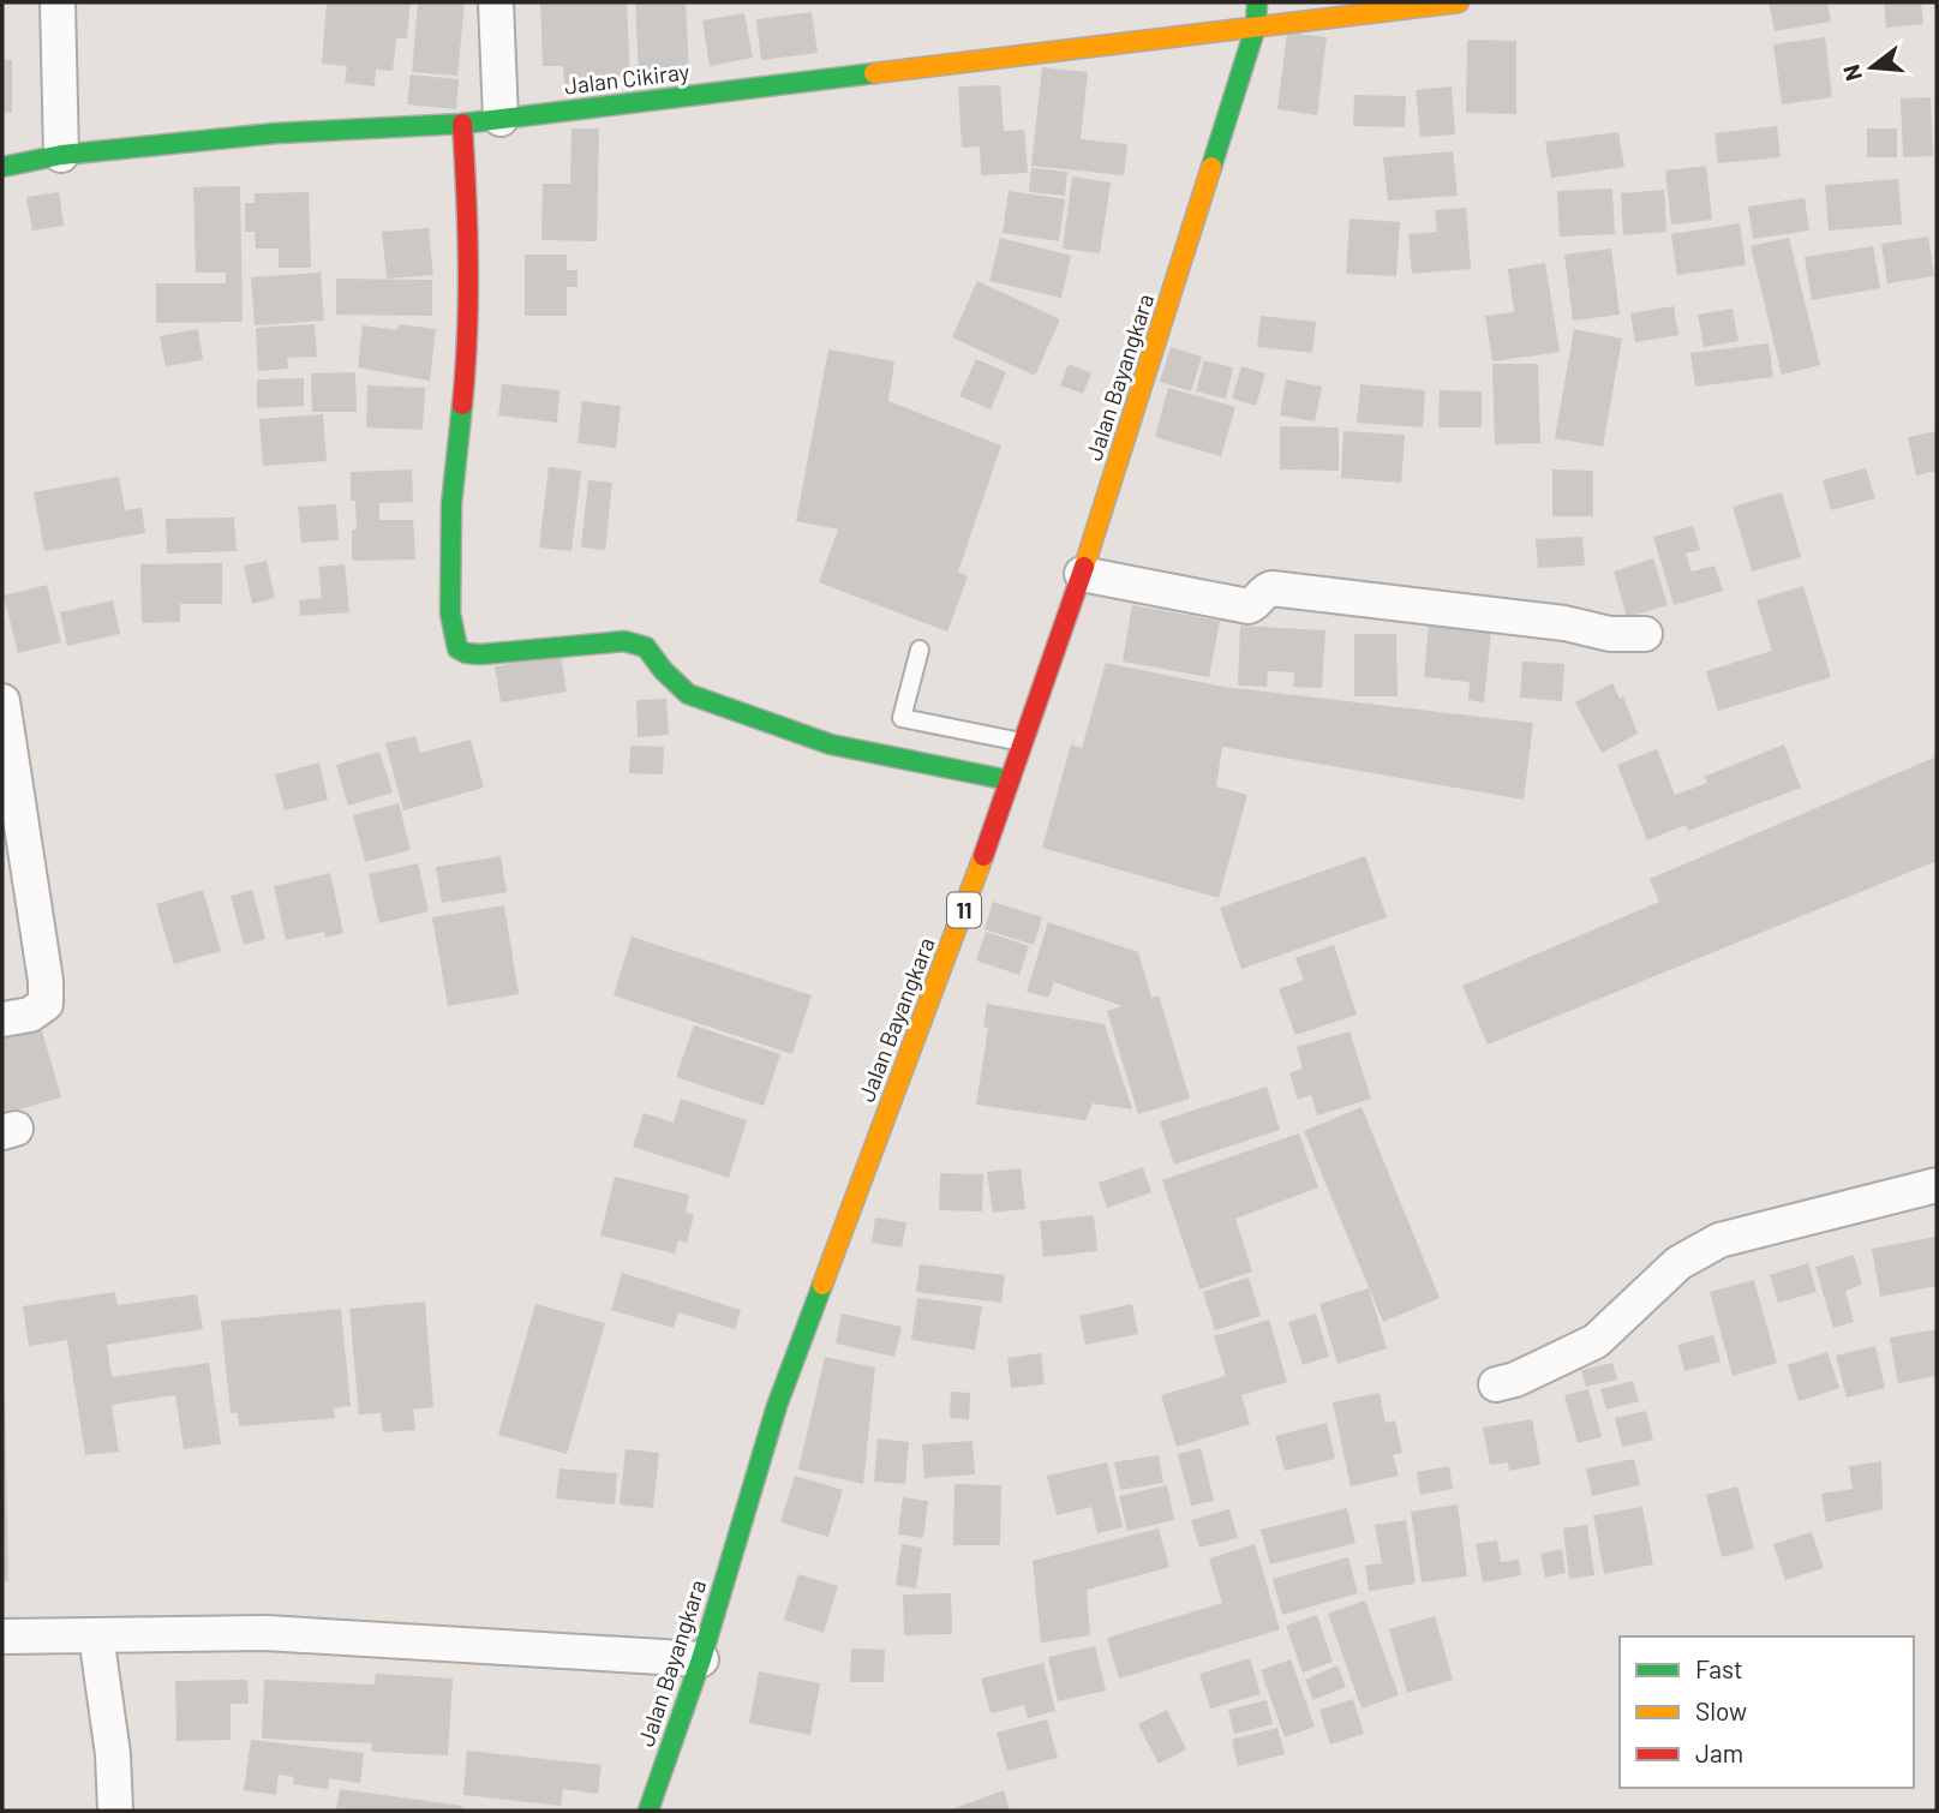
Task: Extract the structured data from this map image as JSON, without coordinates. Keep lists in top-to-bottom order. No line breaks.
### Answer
{"streets":{"main road":["Jalan Cikiray","Jalan Bayangkara","11"]},"crossings":[["Jalan Cikiray","Jalan Bayangkara"]],"legend":["Fast","Slow","Jam"],"north":"left"}
